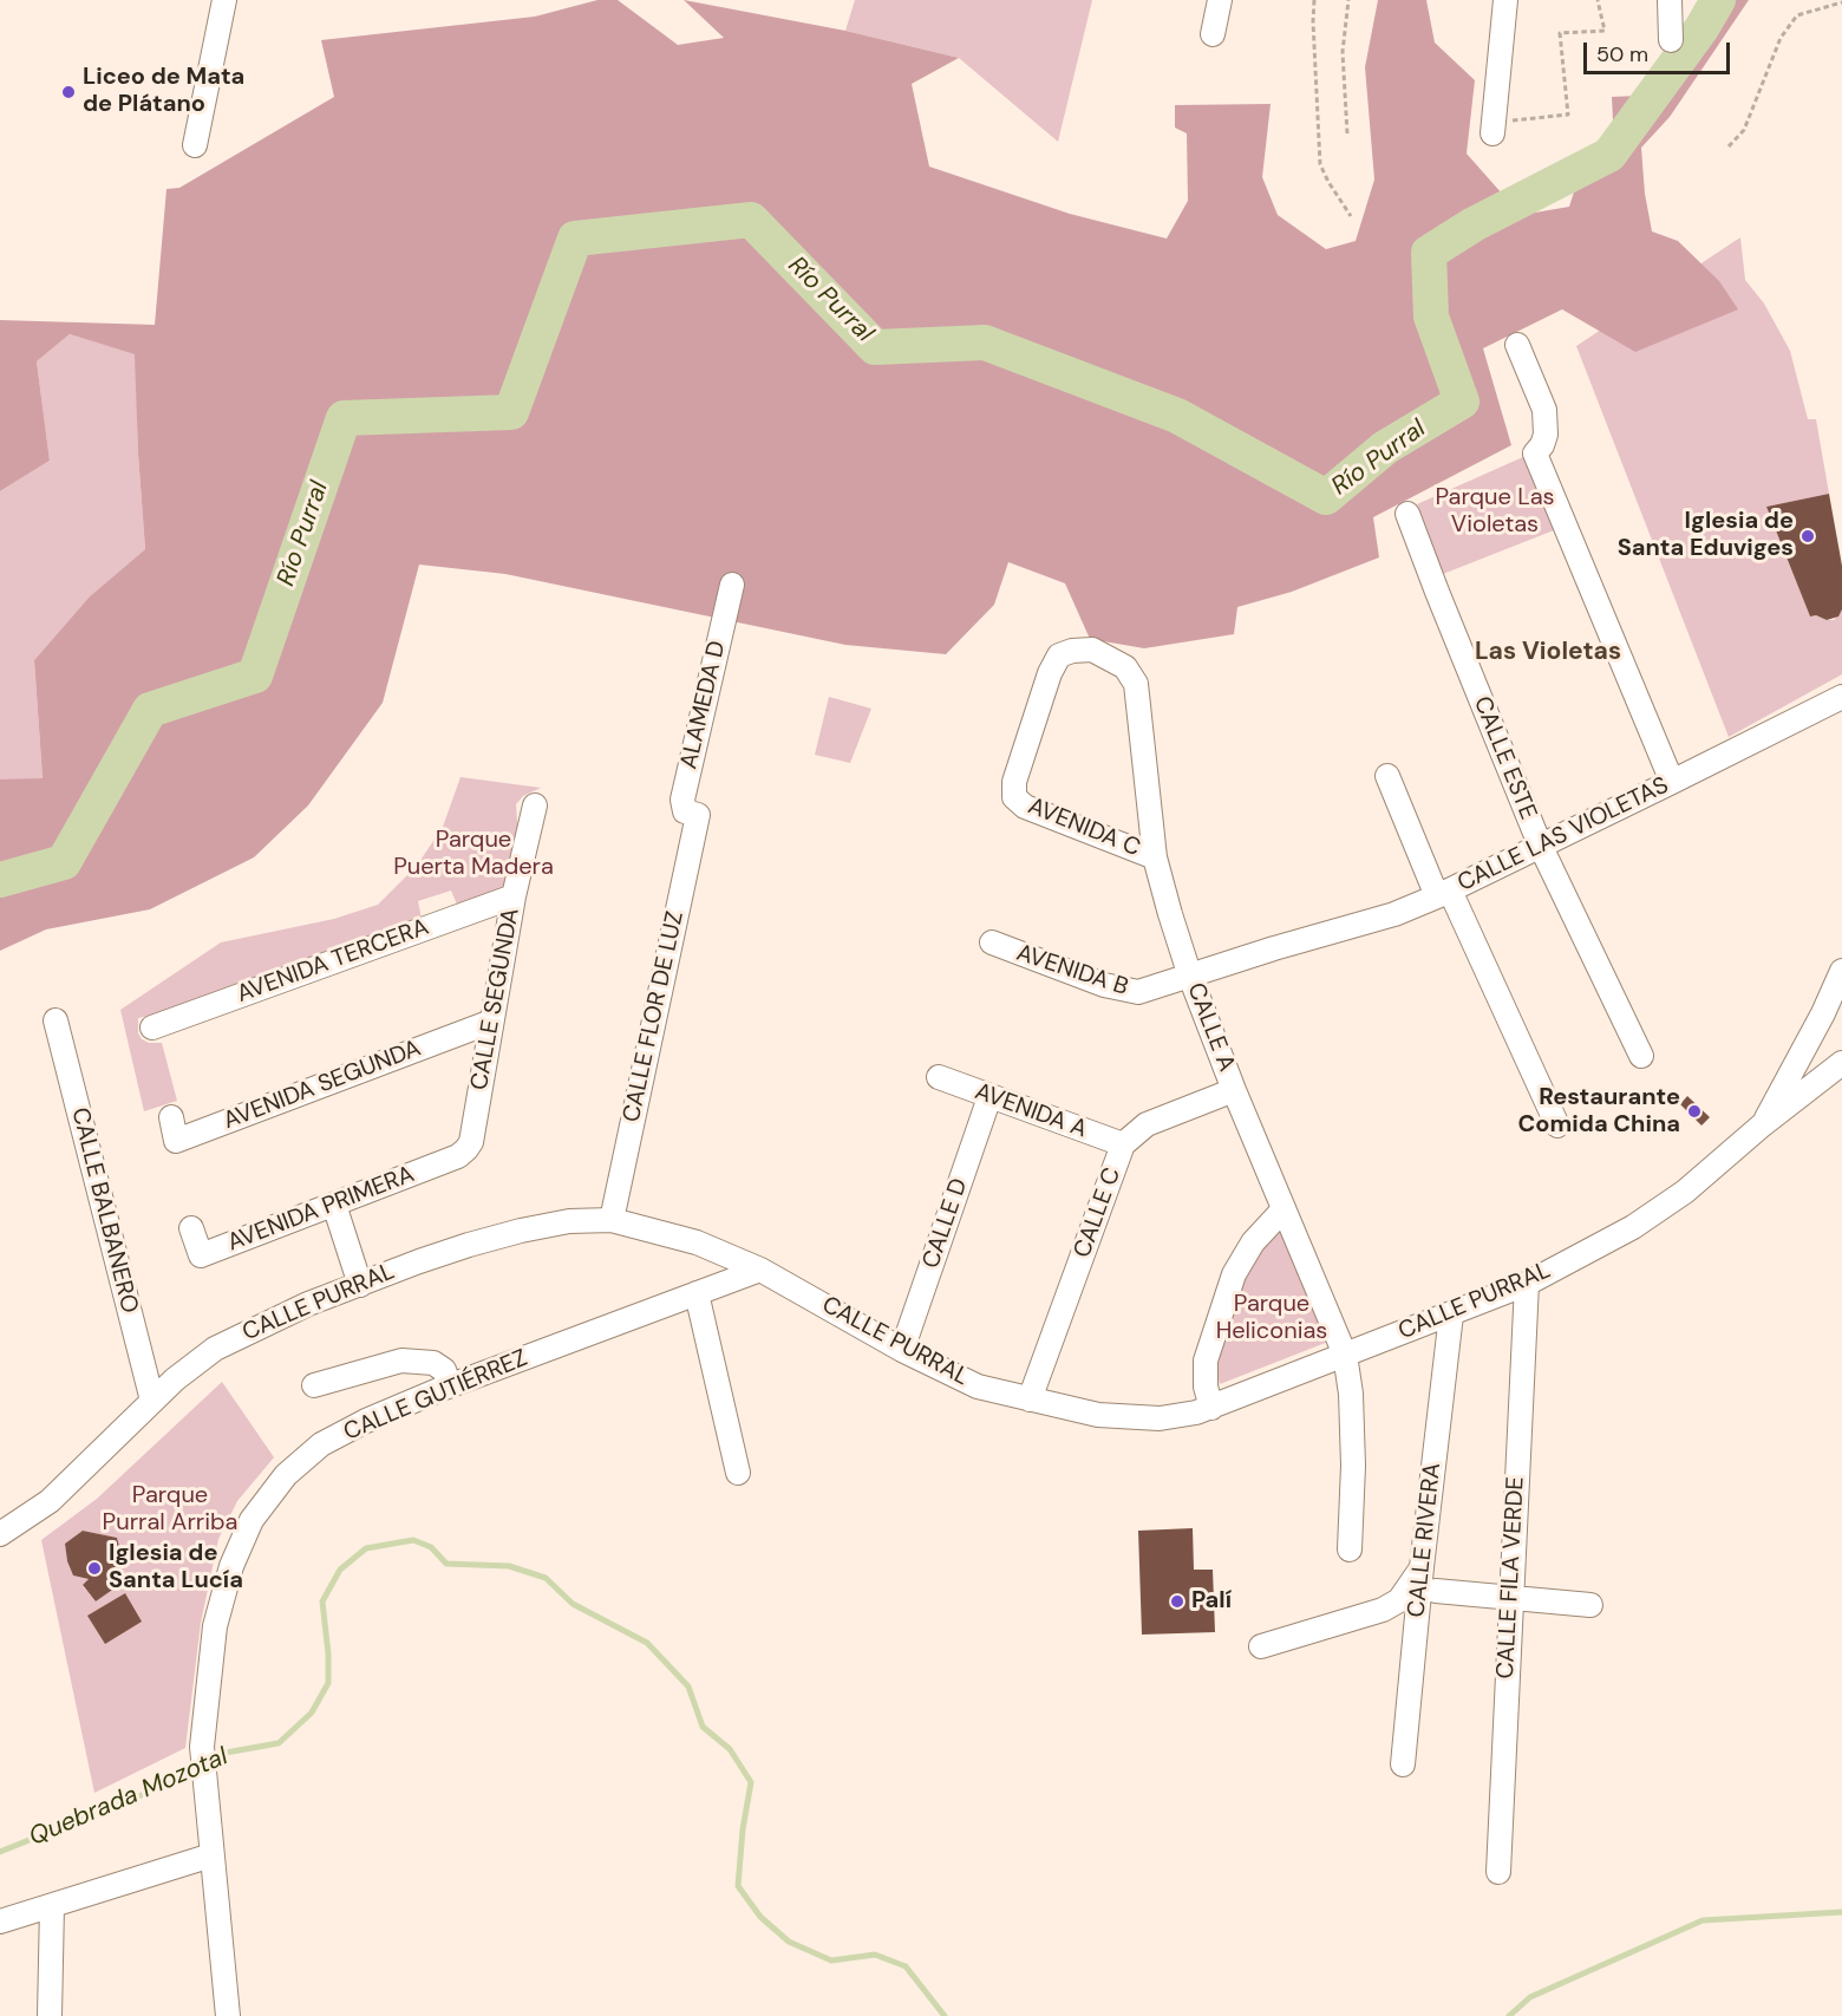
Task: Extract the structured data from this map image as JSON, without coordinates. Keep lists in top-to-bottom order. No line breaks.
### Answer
{"streets":{"street":["ALAMEDA D","CALLE ESTE","AVENIDA C","CALLE LAS VIOLETAS","AVENIDA TERCERA","AVENIDA B","CALLE SEGUNDA","CALLE FLOR DE LUZ","CALLE A","AVENIDA SEGUNDA","AVENIDA A","AVENIDA PRIMERA","CALLE BALBANERO","CALLE C","CALLE D","CALLE PURRAL","CALLE GUTIÉRREZ","CALLE RIVERA","CALLE FILA VERDE"]},"crossings":[["ALAMEDA D","CALLE FLOR DE LUZ"],["CALLE ESTE","CALLE LAS VIOLETAS"],["AVENIDA C","CALLE A"],["CALLE LAS VIOLETAS","AVENIDA B"],["AVENIDA TERCERA","CALLE SEGUNDA"],["AVENIDA B","CALLE A"],["CALLE SEGUNDA","AVENIDA SEGUNDA"],["CALLE SEGUNDA","AVENIDA PRIMERA"],["CALLE FLOR DE LUZ","CALLE PURRAL"],["CALLE A","CALLE C"],["CALLE A","CALLE PURRAL"],["AVENIDA A","CALLE C"],["AVENIDA A","CALLE D"],["CALLE BALBANERO","CALLE PURRAL"],["CALLE C","CALLE PURRAL"],["CALLE D","CALLE PURRAL"],["CALLE PURRAL","CALLE GUTIÉRREZ"],["CALLE PURRAL","CALLE RIVERA"],["CALLE PURRAL","CALLE FILA VERDE"]],"districts":["Las Violetas"],"water":["Río Purral","Quebrada Mozotal"],"parks":["Parque Las Violetas","Parque Puerta Madera","Parque Heliconias","Parque Purral Arriba"],"places":["Liceo de Mata de Plátano","Iglesia de Santa Eduviges","Restaurante Comida China","Iglesia de Santa Lucía","Palí"],"scale_bar":"50 m"}
